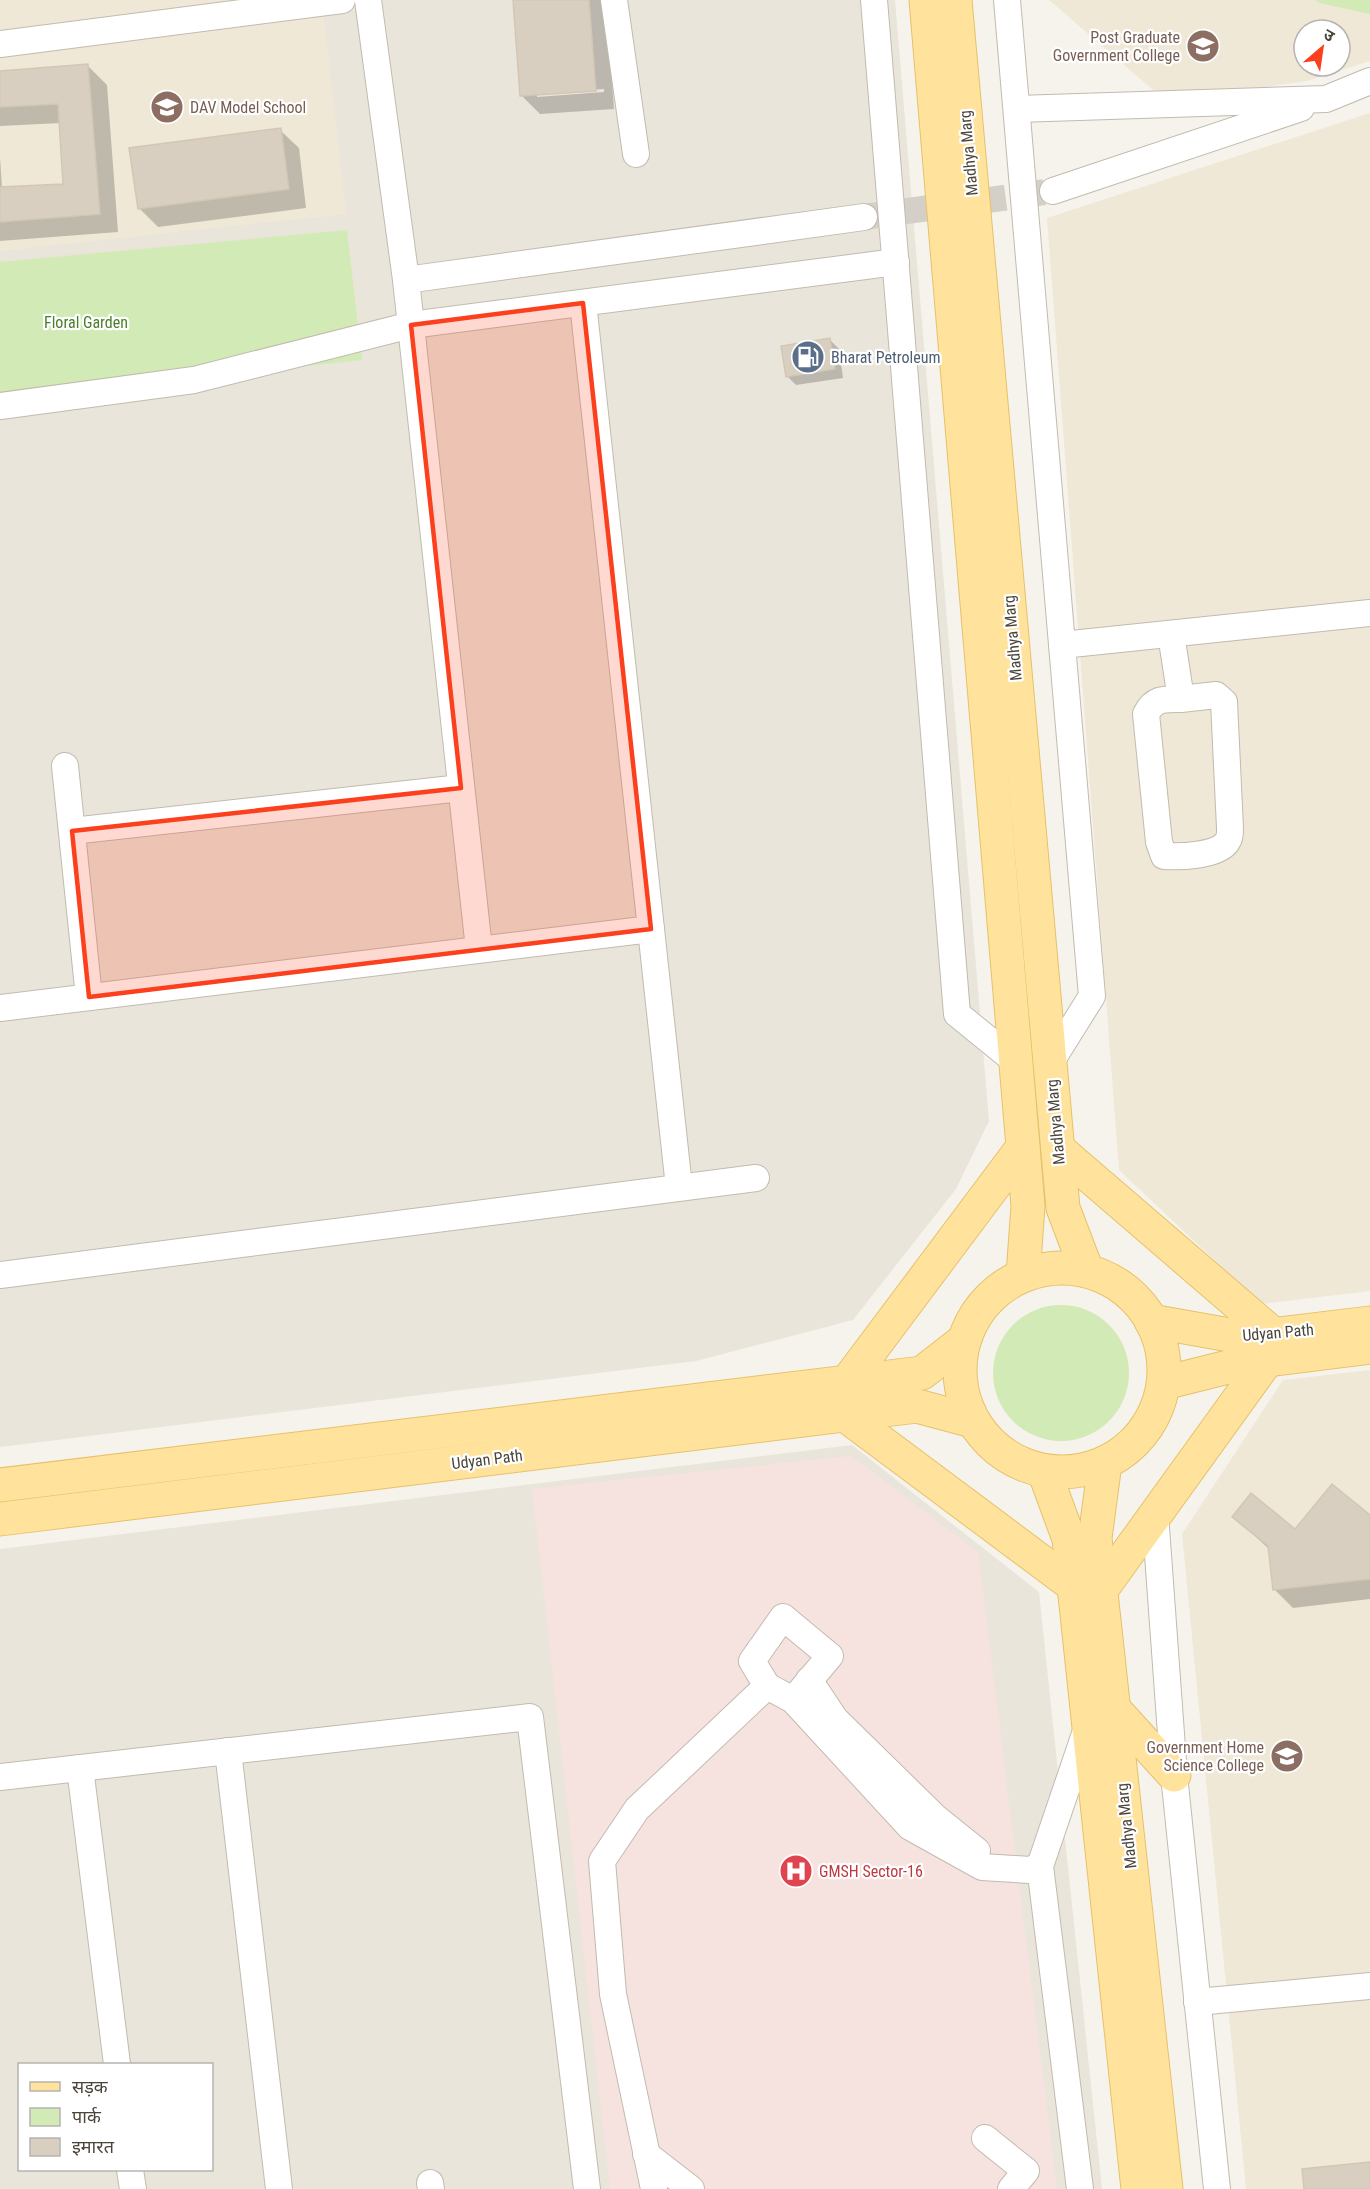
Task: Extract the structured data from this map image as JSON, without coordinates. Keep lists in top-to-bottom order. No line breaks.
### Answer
{"streets":{"main road":["Madhya Marg","Udyan Path"]},"crossings":[["Madhya Marg","Udyan Path"]],"parks":["Floral Garden"],"places":{"school or university":["Post Graduate Government College","DAV Model School","Government Home Science College"],"fuel station":["Bharat Petroleum"],"hospital":["GMSH Sector-16"]},"legend":["सड़क","पार्क","इमारत"],"north":"top right"}
